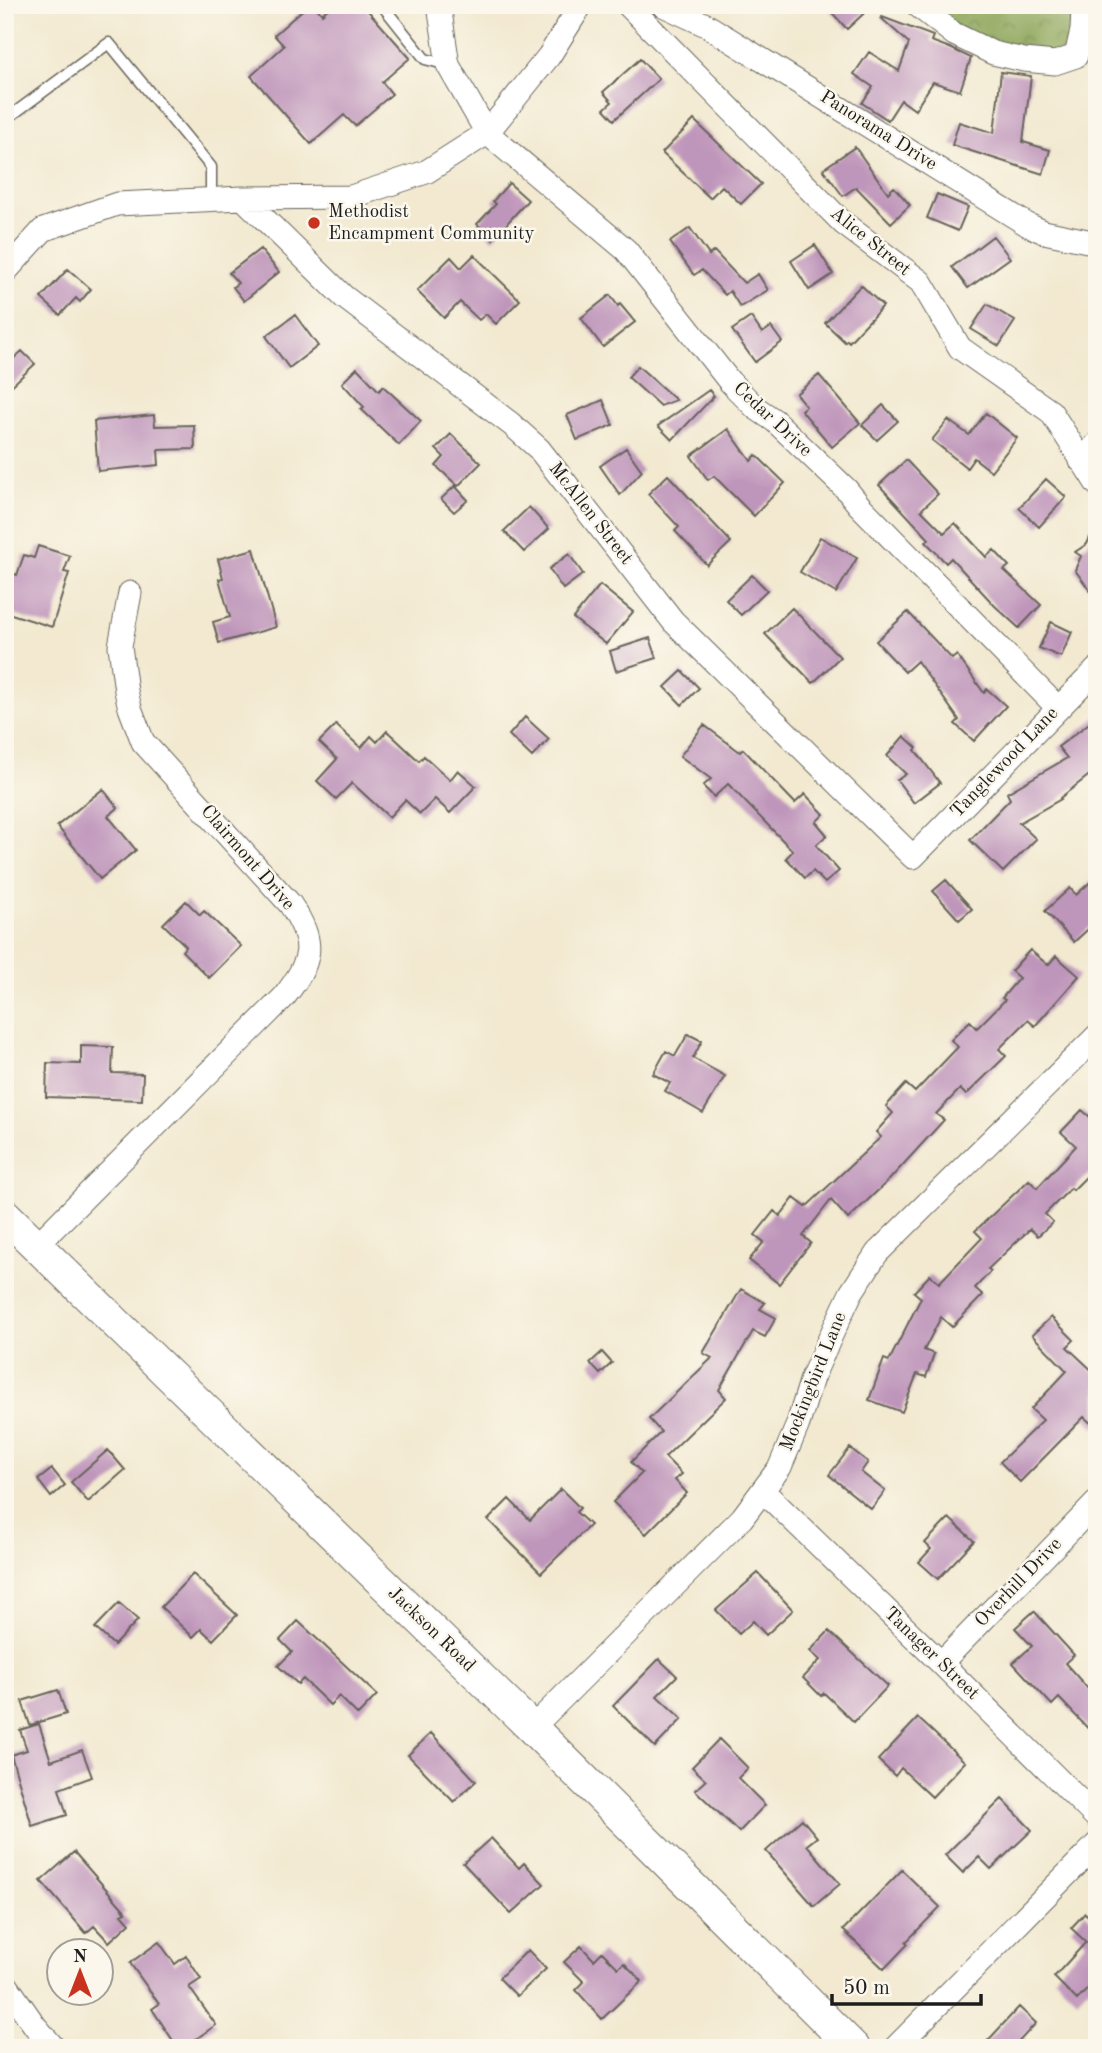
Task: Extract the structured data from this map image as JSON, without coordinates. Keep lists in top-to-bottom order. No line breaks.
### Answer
{"streets":{"street":["Panorama Drive","Alice Street","Cedar Drive","McAllen Street","Tanglewood Lane","Clairmont Drive","Mockingbird Lane","Overhill Drive","Jackson Road","Tanager Street"]},"crossings":[["Cedar Drive","Tanglewood Lane"],["McAllen Street","Tanglewood Lane"],["Clairmont Drive","Jackson Road"],["Mockingbird Lane","Jackson Road"],["Mockingbird Lane","Tanager Street"],["Overhill Drive","Tanager Street"]],"places":["Methodist Encampment Community"],"scale_bar":"50 m","north":"top"}
